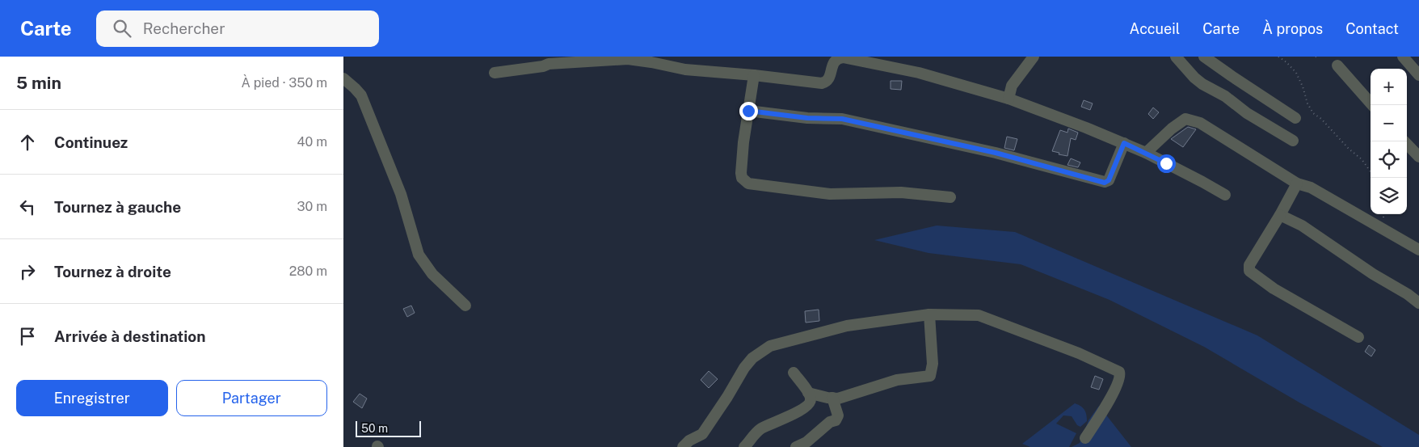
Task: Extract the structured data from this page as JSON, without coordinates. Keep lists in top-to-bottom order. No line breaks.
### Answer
{"scale_bar":"50 m","page":{"header":"Carte","search":"Rechercher","nav":["Accueil","Carte","À propos","Contact"],"heading":["5 min","À pied · 350 m"],"map_buttons":["+","−"],"list":[["Continuez","40 m"],["Tournez à gauche","30 m"],["Tournez à droite","280 m"],"Arrivée à destination"],"buttons":["Enregistrer","Partager"],"scale":"50 m"}}
